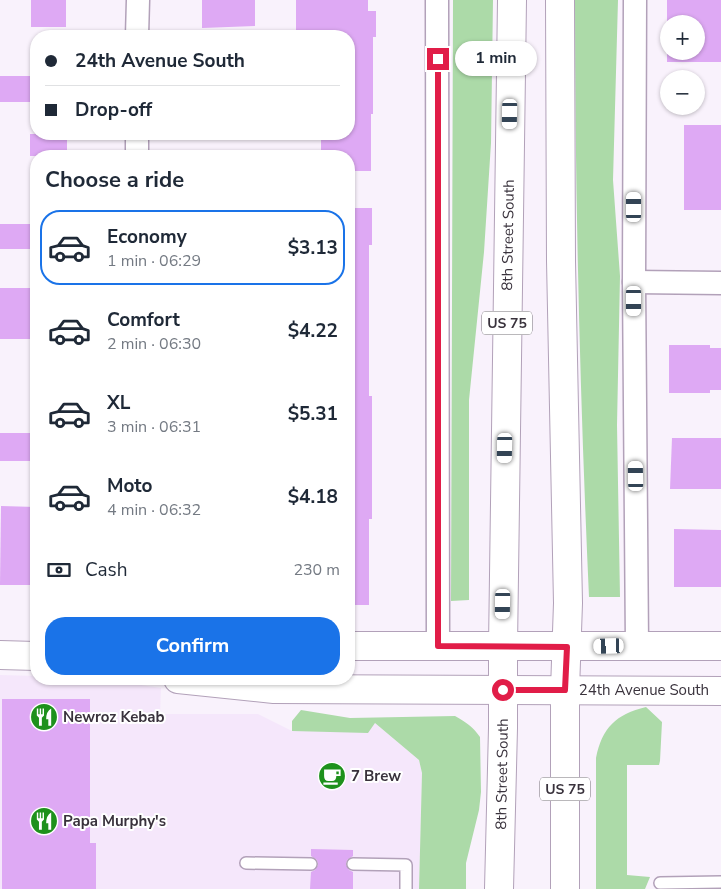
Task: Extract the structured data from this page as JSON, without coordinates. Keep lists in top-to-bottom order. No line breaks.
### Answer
{"streets":{"main road":["8th Street South","US 75","24th Avenue South"]},"crossings":[["8th Street South","24th Avenue South"],["US 75","24th Avenue South"]],"places":{"restaurant":["Newroz Kebab","Papa Murphy's"],"cafe":["7 Brew"]},"page":{"map_buttons":["+","−"],"banner":["24th Avenue South","Drop-off"],"bubble":"1 min","heading":"Choose a ride","list":[{"name":"Economy","note":"1 min · 06:29","value":"$3.13"},{"name":"Comfort","note":"2 min · 06:30","value":"$4.22"},{"name":"XL","note":"3 min · 06:31","value":"$5.31"},{"name":"Moto","note":"4 min · 06:32","value":"$4.18"}],"pay":["Cash","230 m"],"buttons":"Confirm"}}
